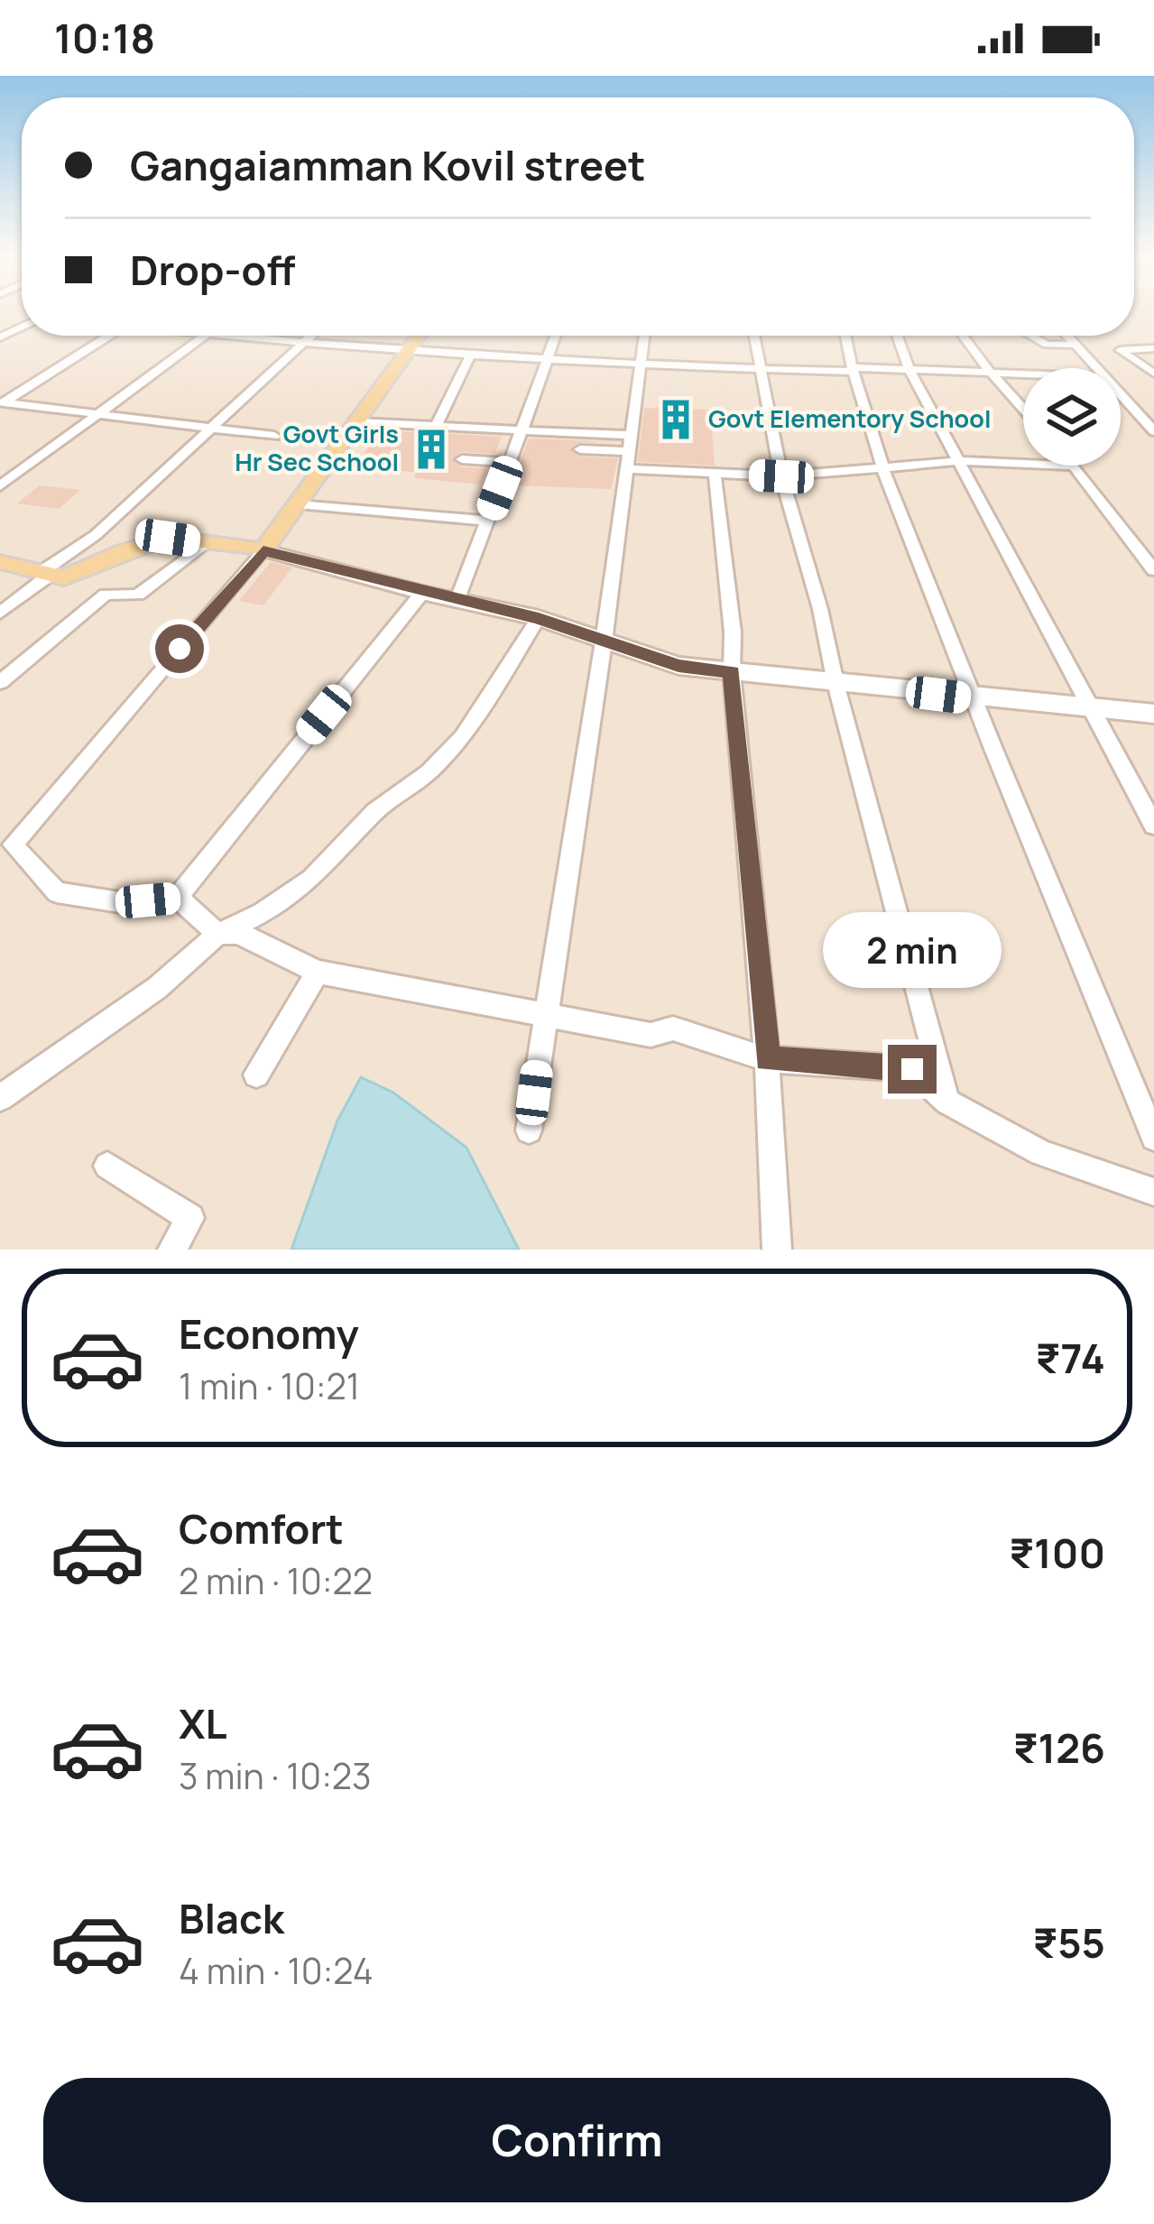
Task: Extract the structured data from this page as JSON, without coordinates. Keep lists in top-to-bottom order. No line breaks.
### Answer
{"places":{"building":["Govt Elementory School","Govt Girls Hr Sec School"]},"page":{"status":"10:18","banner":["Gangaiamman Kovil street","Drop-off"],"bubble":"2 min","list":[{"name":"Economy","note":"1 min · 10:21","value":"₹74"},{"name":"Comfort","note":"2 min · 10:22","value":"₹100"},{"name":"XL","note":"3 min · 10:23","value":"₹126"},{"name":"Black","note":"4 min · 10:24","value":"₹55"}],"buttons":"Confirm"}}
